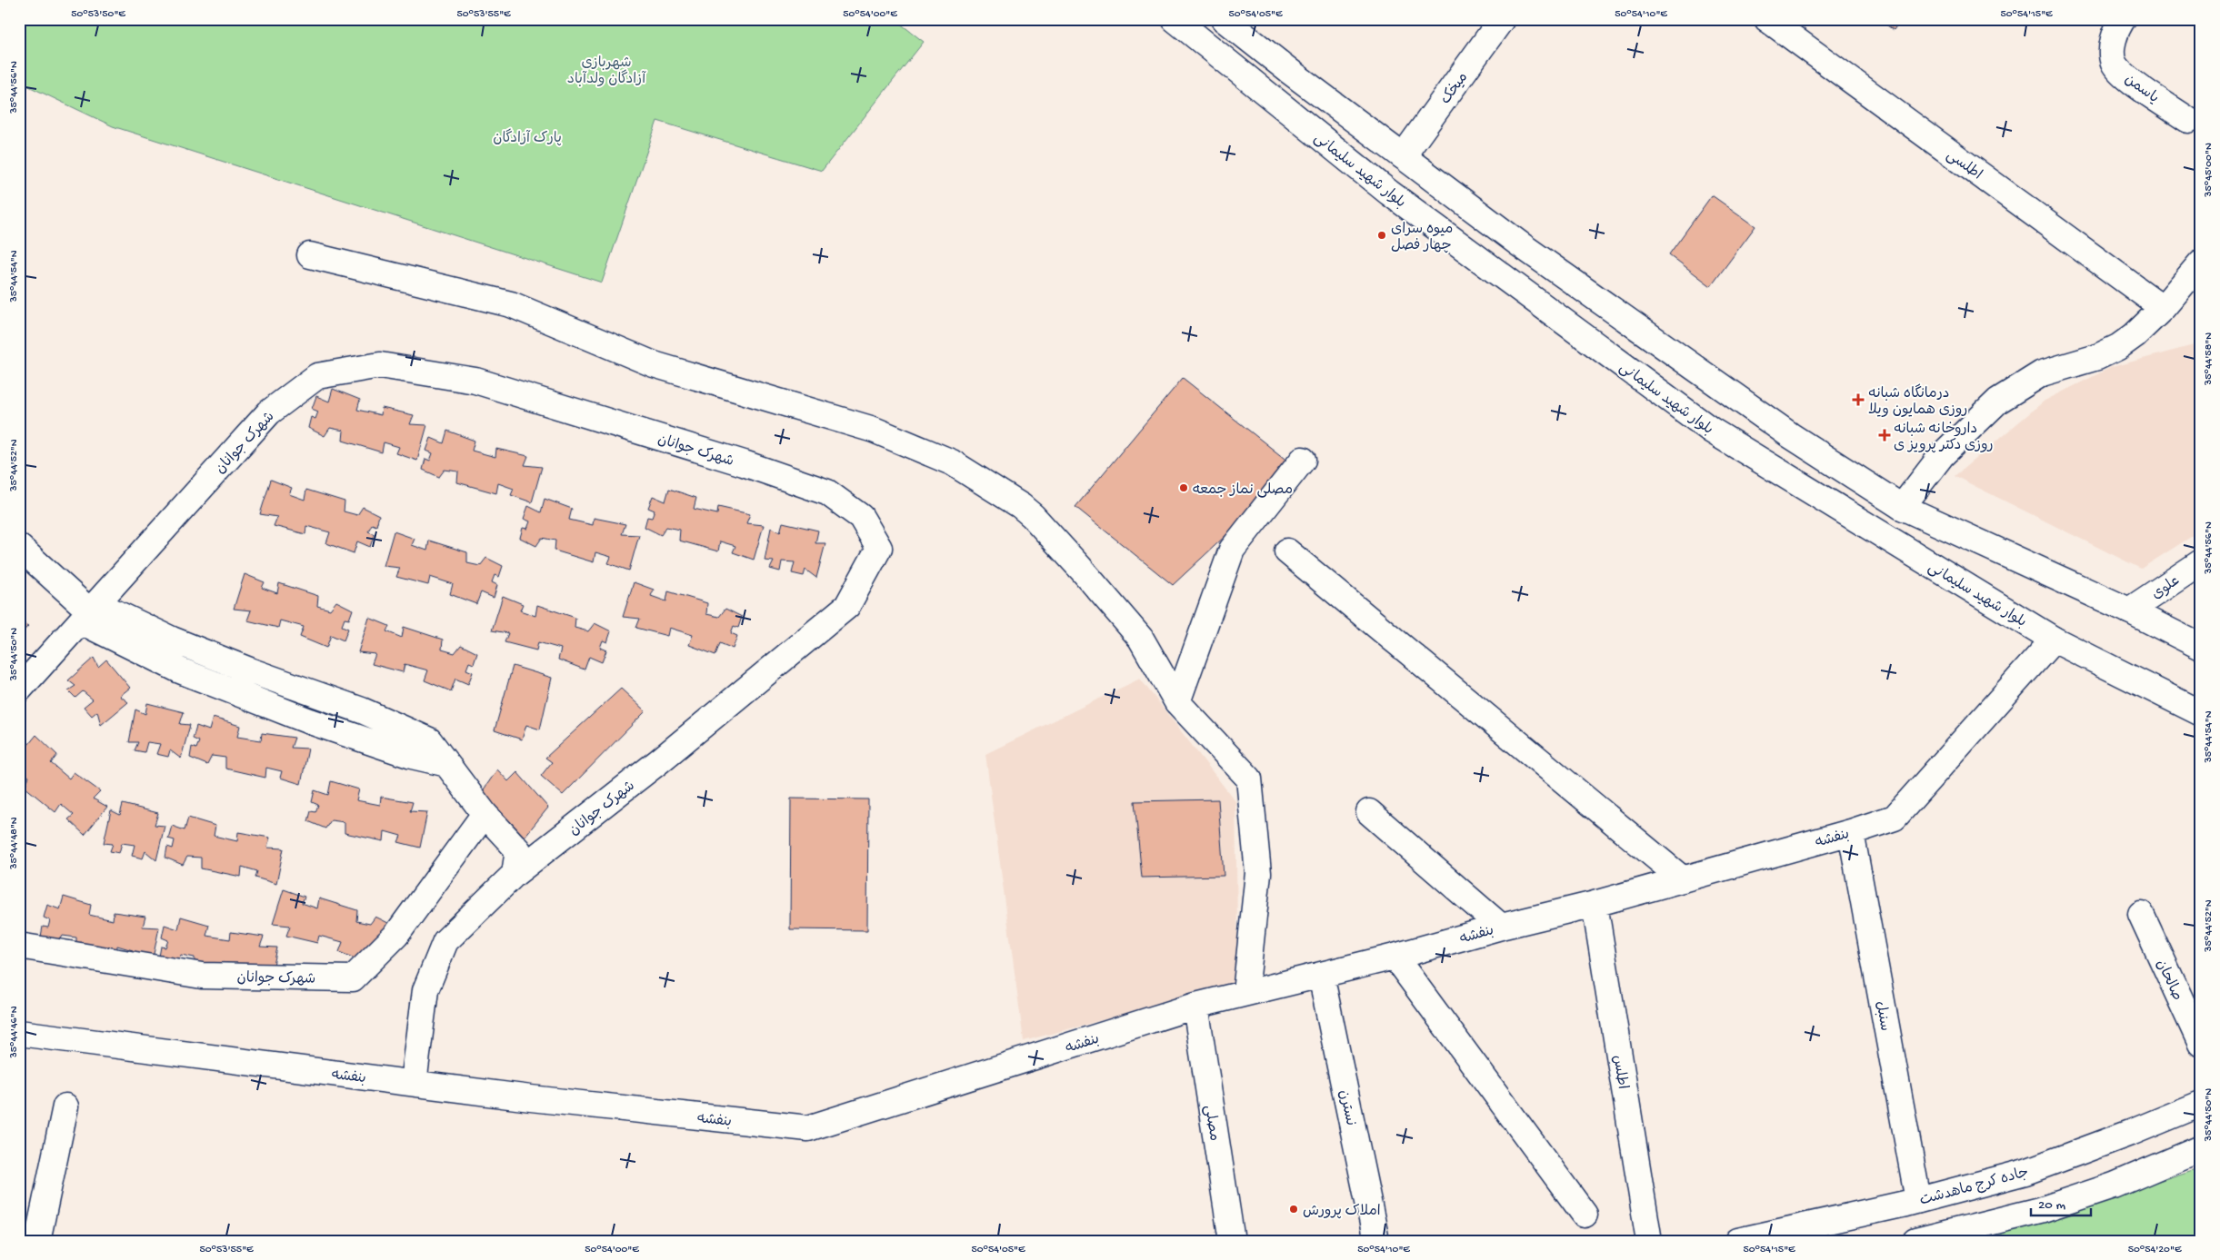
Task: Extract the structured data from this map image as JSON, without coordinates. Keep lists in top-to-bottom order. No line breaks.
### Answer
{"streets":{"street":["میخک","یاسمن","اطلسی","بلوار شهید سلیمانی","شهرک جوانان","علوی","بنفشه","صالحان","سنبل","اطلس","نسترن","مصلی","جاده کرج ماهدشت"]},"crossings":[["بلوار شهید سلیمانی","بنفشه"],["شهرک جوانان","بنفشه"],["بنفشه","سنبل"],["بنفشه","اطلس"],["بنفشه","نسترن"],["بنفشه","مصلی"],["سنبل","جاده کرج ماهدشت"]],"parks":["شهربازی آزادگان ولدآباد","پارک آزادگان"],"places":{"other":["میوه سرای چهار فصل","مصلی نماز جمعه","املاک پرورش"],"health":["درمانگاه شبانه روزی همایون ویلا","داروخانه شبانه روزی دکتر پرویز ی"]},"scale_bar":"20 m","coordinates":["50°53'50\"E","50°53'55\"E","50°54'00\"E","50°54'05\"E","50°54'10\"E","50°54'15\"E","35°44'56\"N","35°45'00\"N","35°44'54\"N","35°44'58\"N","35°44'52\"N","35°44'50\"N","35°44'48\"N","35°44'46\"N","50°54'20\"E"]}
